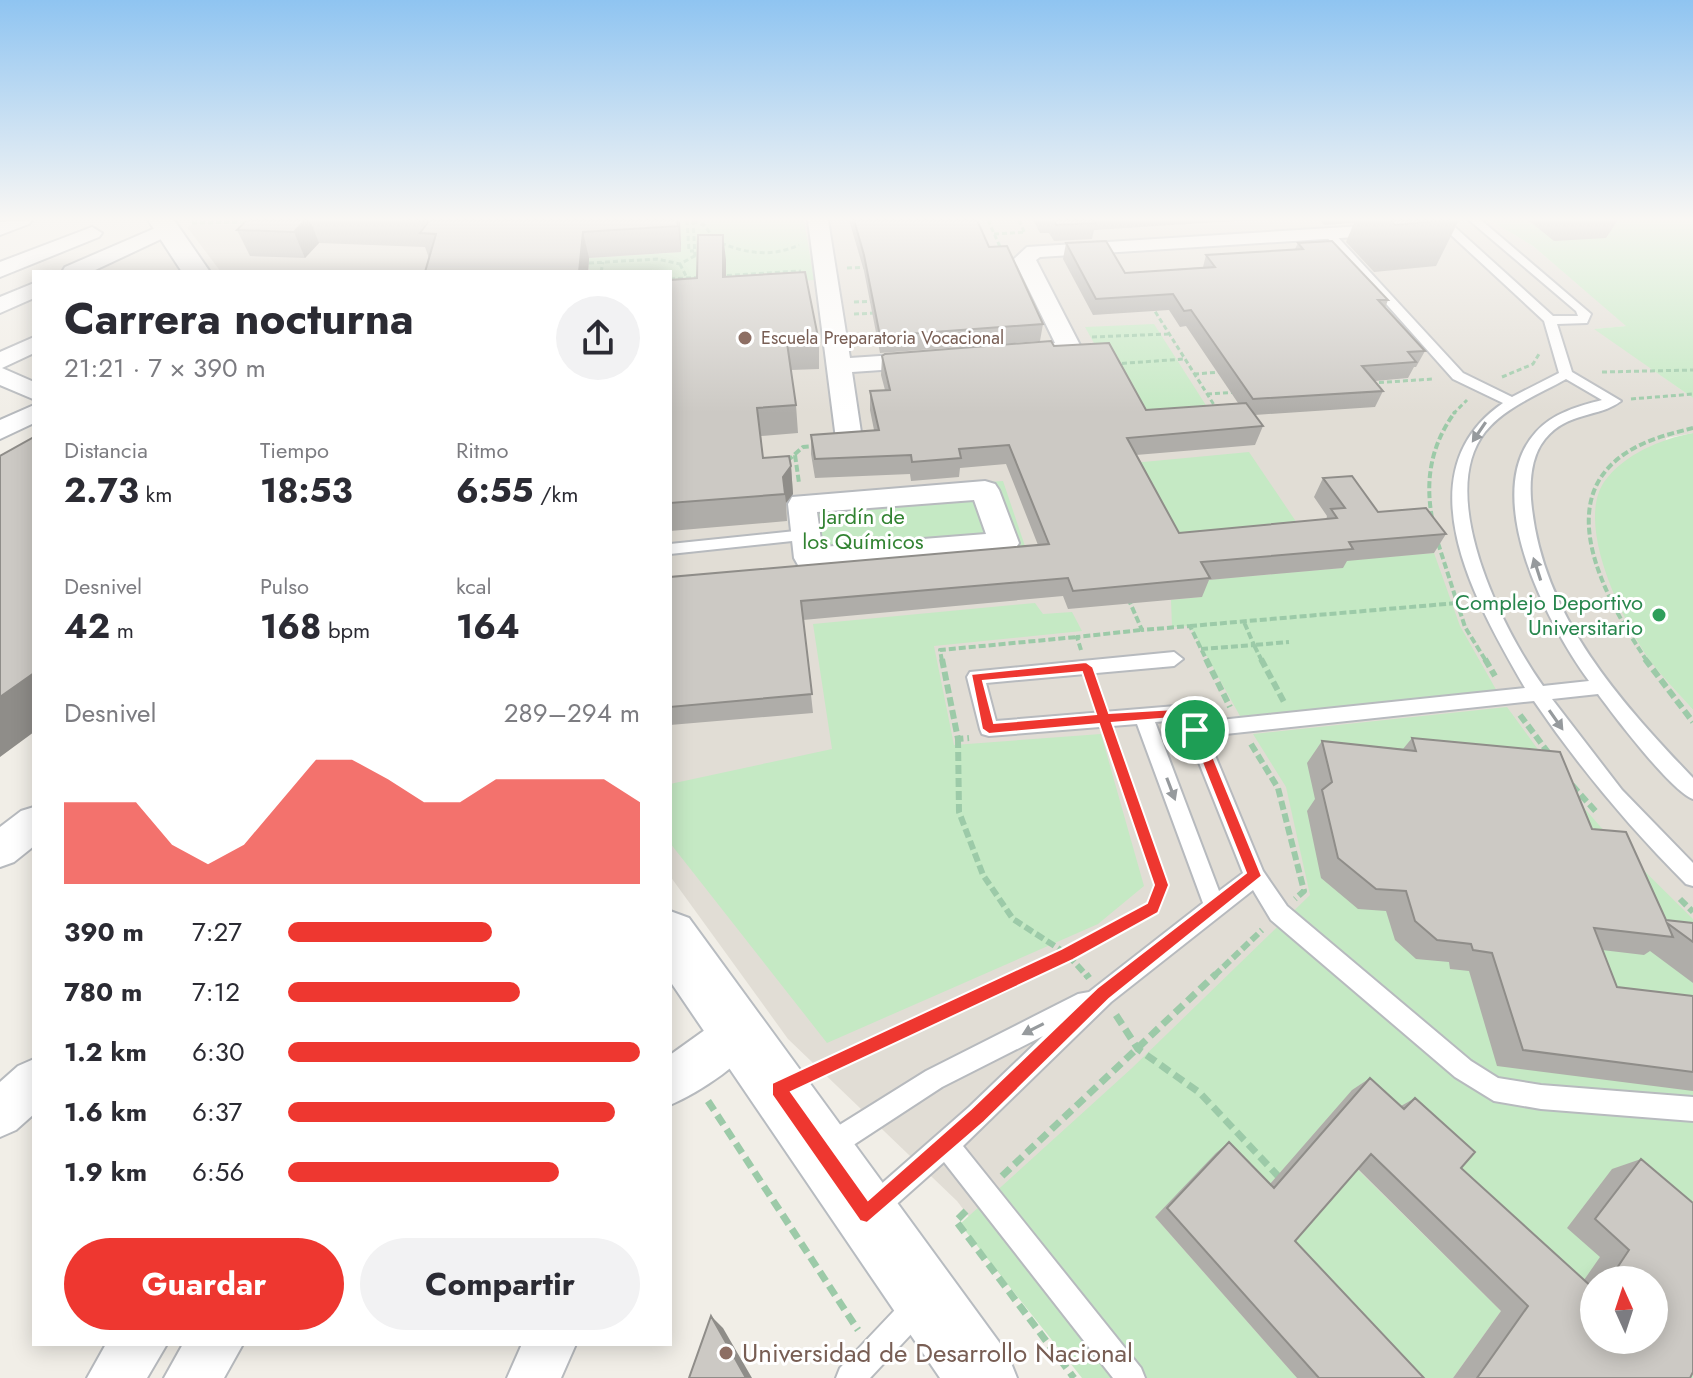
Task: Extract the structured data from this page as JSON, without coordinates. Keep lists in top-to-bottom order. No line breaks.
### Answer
{"parks":["Jardín de los Químicos"],"places":["Escuela Preparatoria Vocacional","Complejo Deportivo Universitario","Universidad de Desarrollo Nacional"],"north":"top","page":{"heading":["Carrera nocturna","21:21 · 7 × 390 m"],"stats":[["Distancia","2.73 km"],["Tiempo","18:53"],["Ritmo","6:55 /km"],["Desnivel","42 m"],["Pulso","168 bpm"],["kcal","164"]],"chart":["Desnivel","289–294 m"],"list":[{"name":"390 m","note":"7:27"},{"name":"780 m","note":"7:12"},{"name":"1.2 km","note":"6:30"},{"name":"1.6 km","note":"6:37"},{"name":"1.9 km","note":"6:56"}],"buttons":["Guardar","Compartir"]}}
